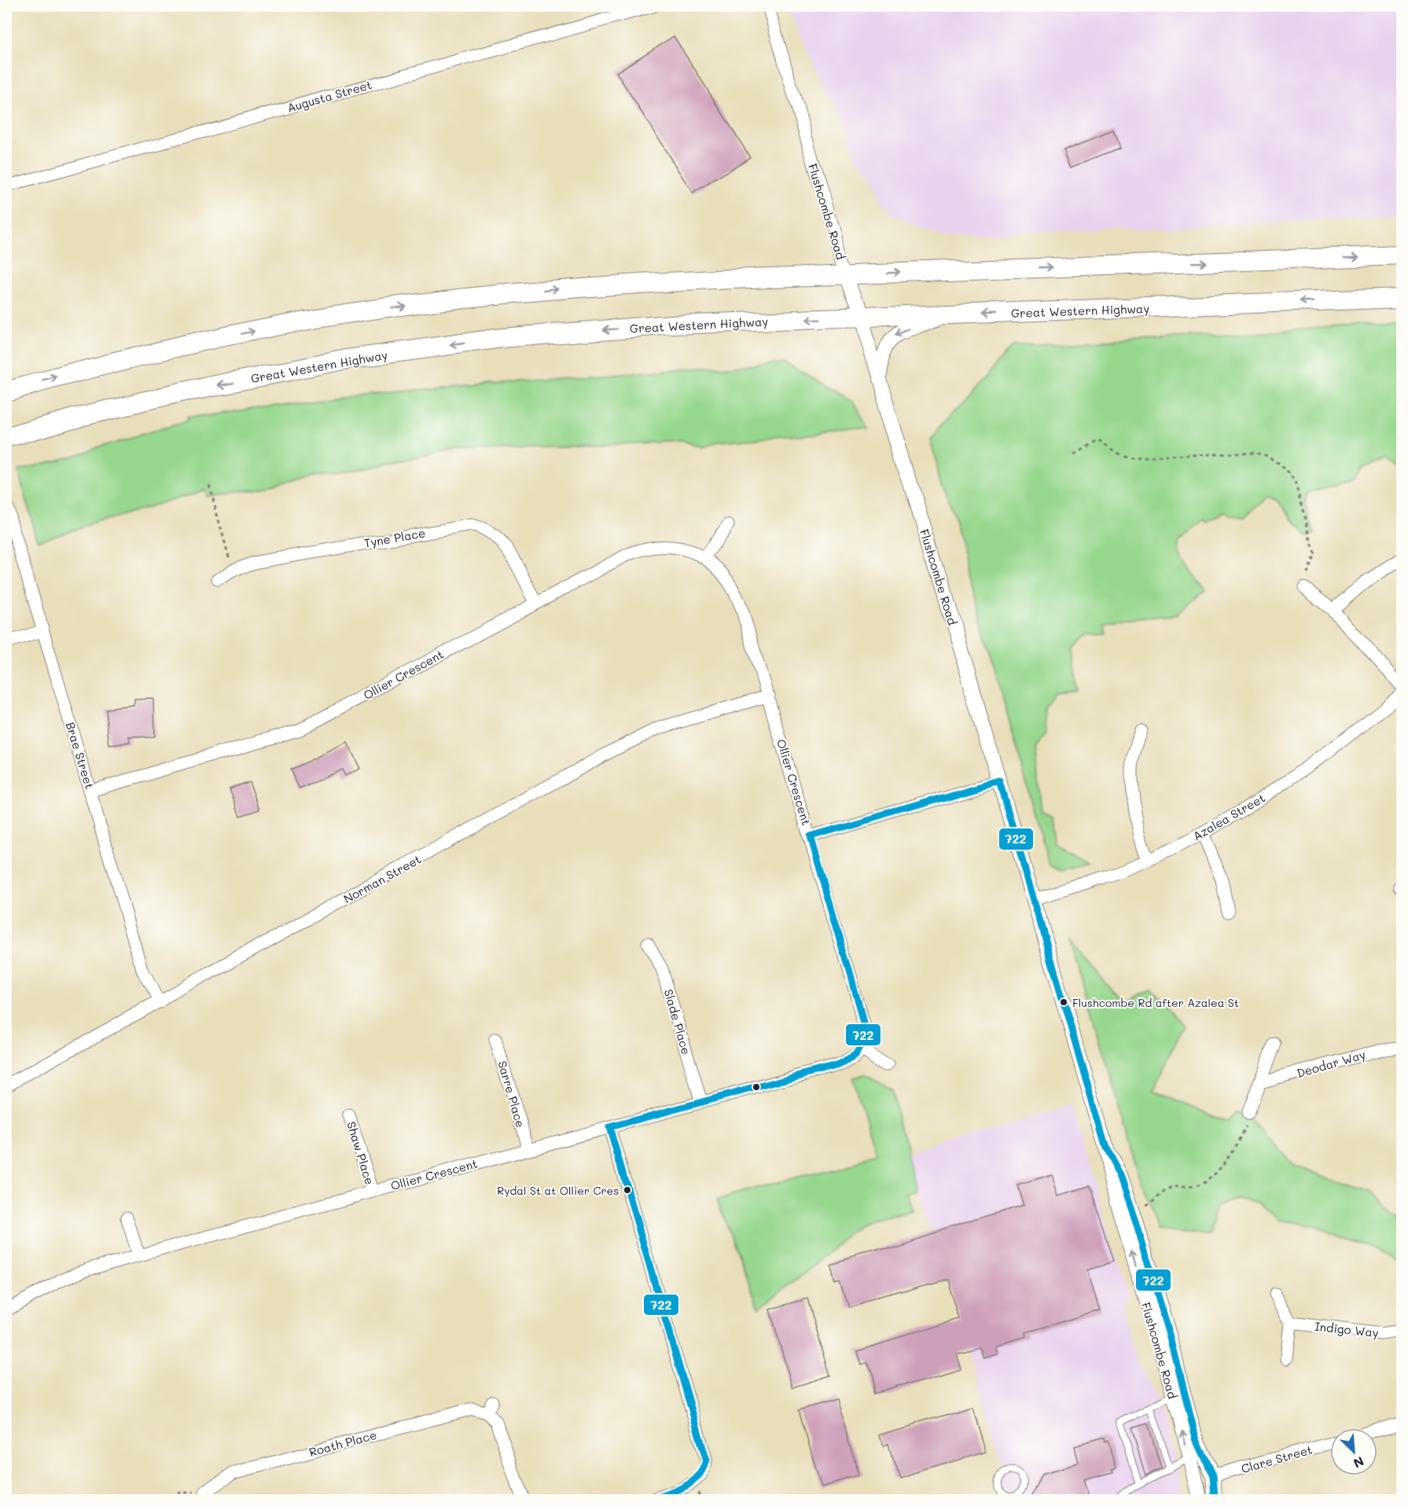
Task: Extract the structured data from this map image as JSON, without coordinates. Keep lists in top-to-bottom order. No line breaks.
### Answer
{"streets":{"highway":["Great Western Highway"],"street":["Augusta Street","Flushcombe Road","Tyne Place","Ollier Crescent","Brae Street","Azalea Street","Norman Street","Slade Place","Deodar Way","Sarre Place","Shaw Place","Indigo Way","Roath Place","Clare Street"]},"crossings":[["Flushcombe Road","Great Western Highway"],["Flushcombe Road","Azalea Street"],["Flushcombe Road","Clare Street"],["Tyne Place","Ollier Crescent"],["Ollier Crescent","Brae Street"],["Ollier Crescent","Norman Street"],["Ollier Crescent","Slade Place"],["Ollier Crescent","Sarre Place"],["Ollier Crescent","Shaw Place"],["Brae Street","Norman Street"]],"places":["Flushcombe Rd after Azalea St","Rydal St at Ollier Cres"],"lines":["transit line 722"],"north":"bottom right"}
